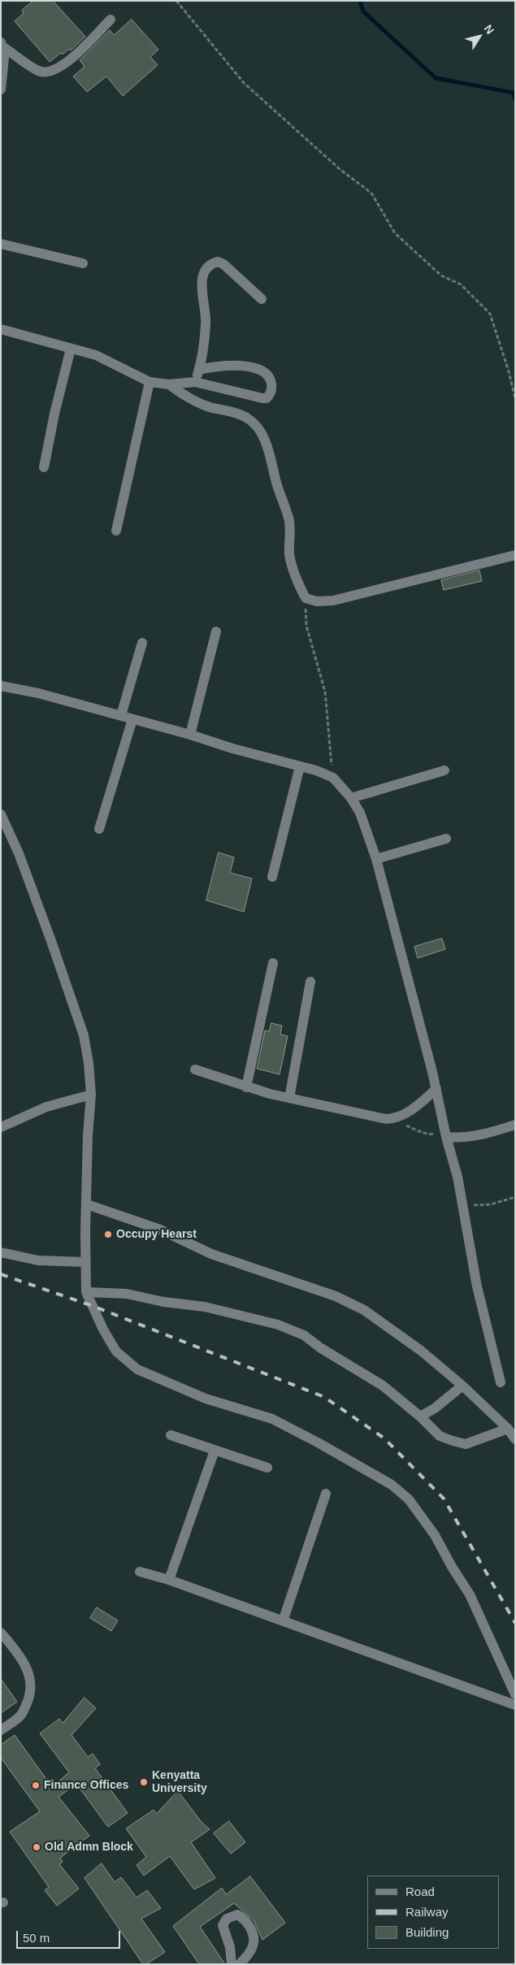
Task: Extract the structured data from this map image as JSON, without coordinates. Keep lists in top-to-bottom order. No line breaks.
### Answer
{"places":["Occupy Hearst","Kenyatta University","Finance Offices","Old Admn Block"],"legend":["Road","Railway","Building"],"scale_bar":"50 m","north":"top right"}
